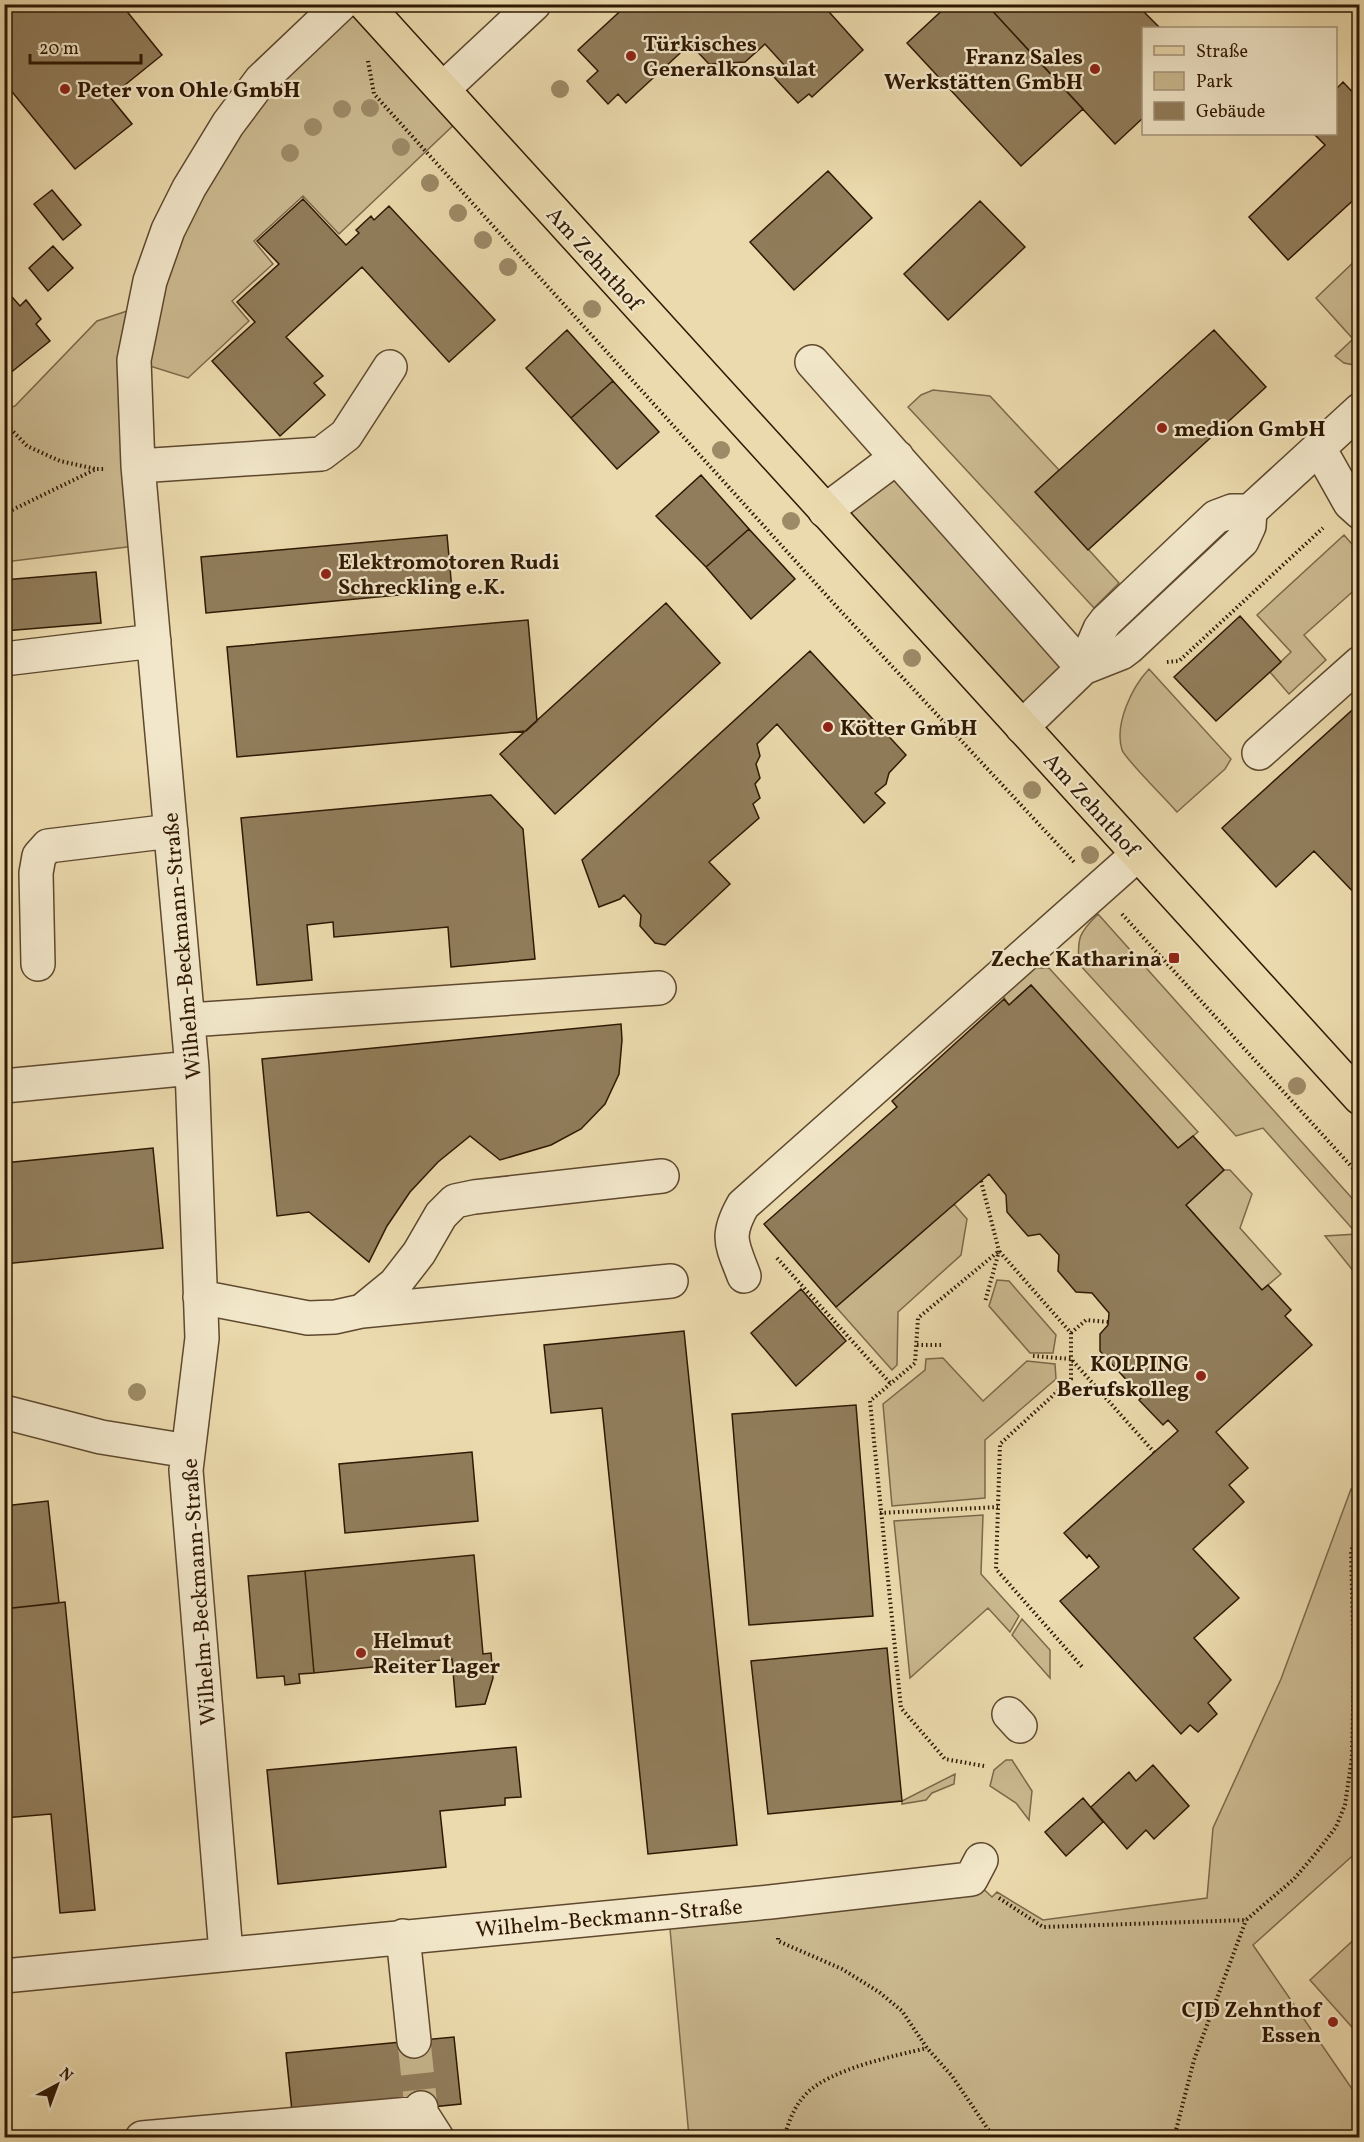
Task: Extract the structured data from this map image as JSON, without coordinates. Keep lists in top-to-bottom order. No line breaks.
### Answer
{"streets":{"main road":["Am Zehnthof"],"street":["Wilhelm-Beckmann-Straße"]},"places":{"other":["Türkisches Generalkonsulat","Franz Sales Werkstätten GmbH","Peter von Ohle GmbH","medion GmbH","Elektromotoren Rudi Schreckling e.K.","Kötter GmbH","KOLPING Berufskolleg","Helmut Reiter Lager","CJD Zehnthof Essen"],"transit":["Zeche Katharina"]},"legend":["Straße","Park","Gebäude"],"scale_bar":"20 m","north":"top right"}
